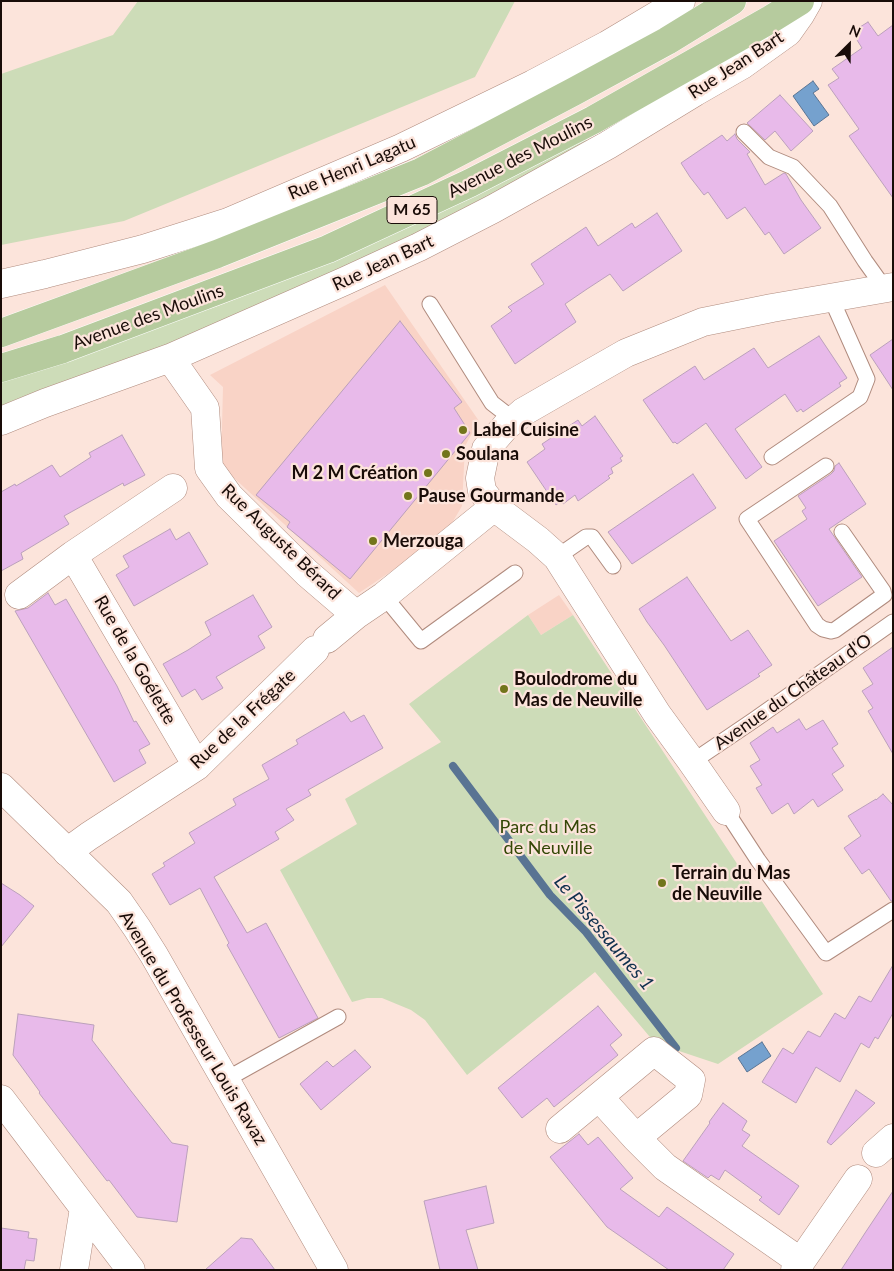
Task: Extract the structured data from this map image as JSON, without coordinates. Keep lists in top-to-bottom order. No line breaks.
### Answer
{"streets":{"main road":["Avenue des Moulins","M 65"],"street":["Rue Jean Bart","Rue Henri Lagatu","Rue Auguste Bérard","Rue de la Goélette","Rue de la Frégate","Avenue du Professeur Louis Ravaz"],"lane":["Avenue du Château d'O"]},"crossings":[["Rue Jean Bart","Rue Auguste Bérard"],["Rue Auguste Bérard","Rue de la Frégate"],["Rue de la Goélette","Rue de la Frégate"],["Rue de la Frégate","Avenue du Professeur Louis Ravaz"]],"water":["Le Pissessaumes 1"],"parks":["Parc du Mas de Neuville"],"places":["Label Cuisine","Soulana","M 2 M Création","Pause Gourmande","Merzouga","Boulodrome du Mas de Neuville","Terrain du Mas de Neuville"],"north":"top right"}
